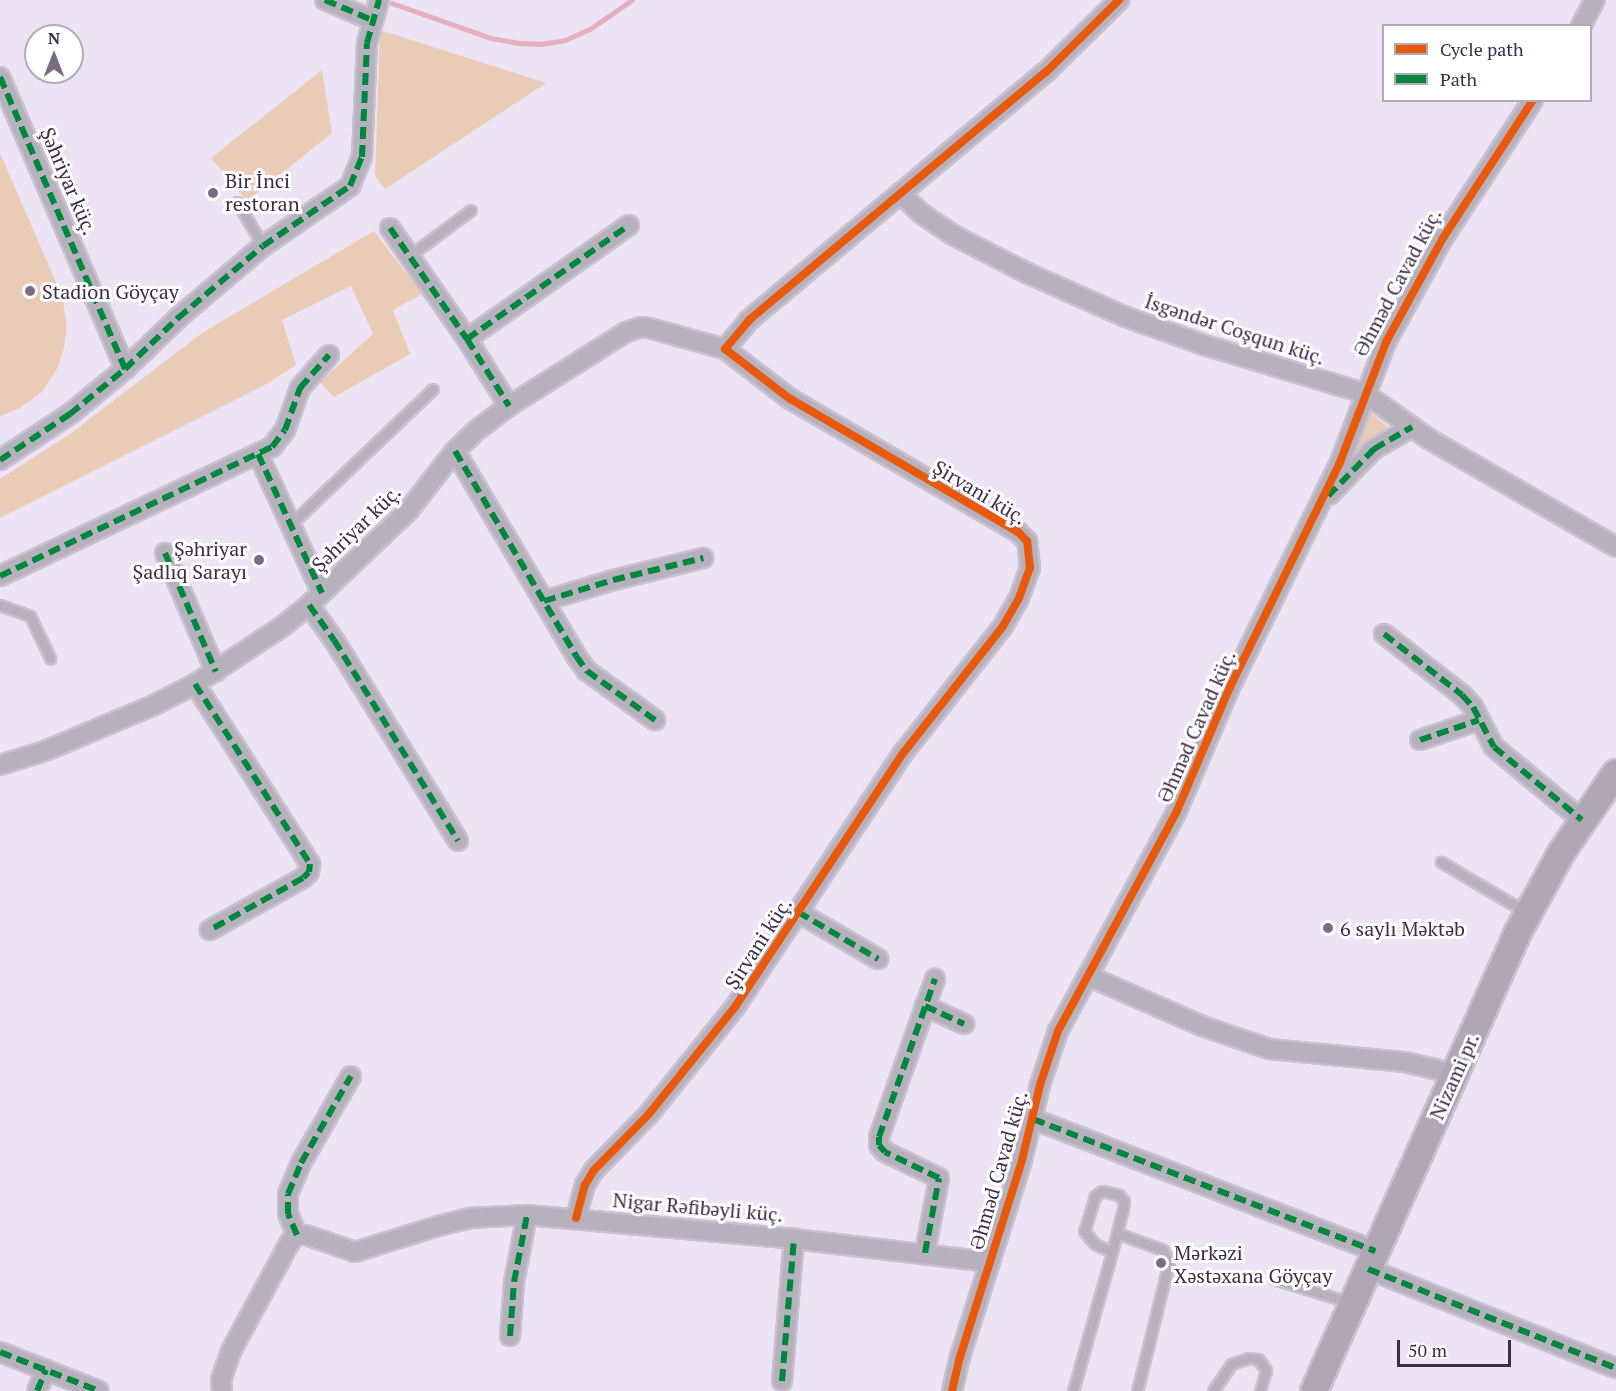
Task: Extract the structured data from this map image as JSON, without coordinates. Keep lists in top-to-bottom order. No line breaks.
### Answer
{"streets":{"street":["Şəhriyar küç.","Əhməd Cavad küç.","İsgəndər Coşqun küç.","Şirvani küç.","Nizami pr.","Nigar Rəfibəyli küç."]},"crossings":[["Şəhriyar küç.","Şirvani küç."],["Əhməd Cavad küç.","İsgəndər Coşqun küç."],["Əhməd Cavad küç.","Nigar Rəfibəyli küç."],["Şirvani küç.","Nigar Rəfibəyli küç."]],"places":["Bir İnci restoran","Stadion Göyçay","Şəhriyar Şadlıq Sarayı","6 saylı Məktəb","Mərkəzi Xəstəxana Göyçay"],"legend":["Cycle path","Path"],"scale_bar":"50 m","north":"top"}
